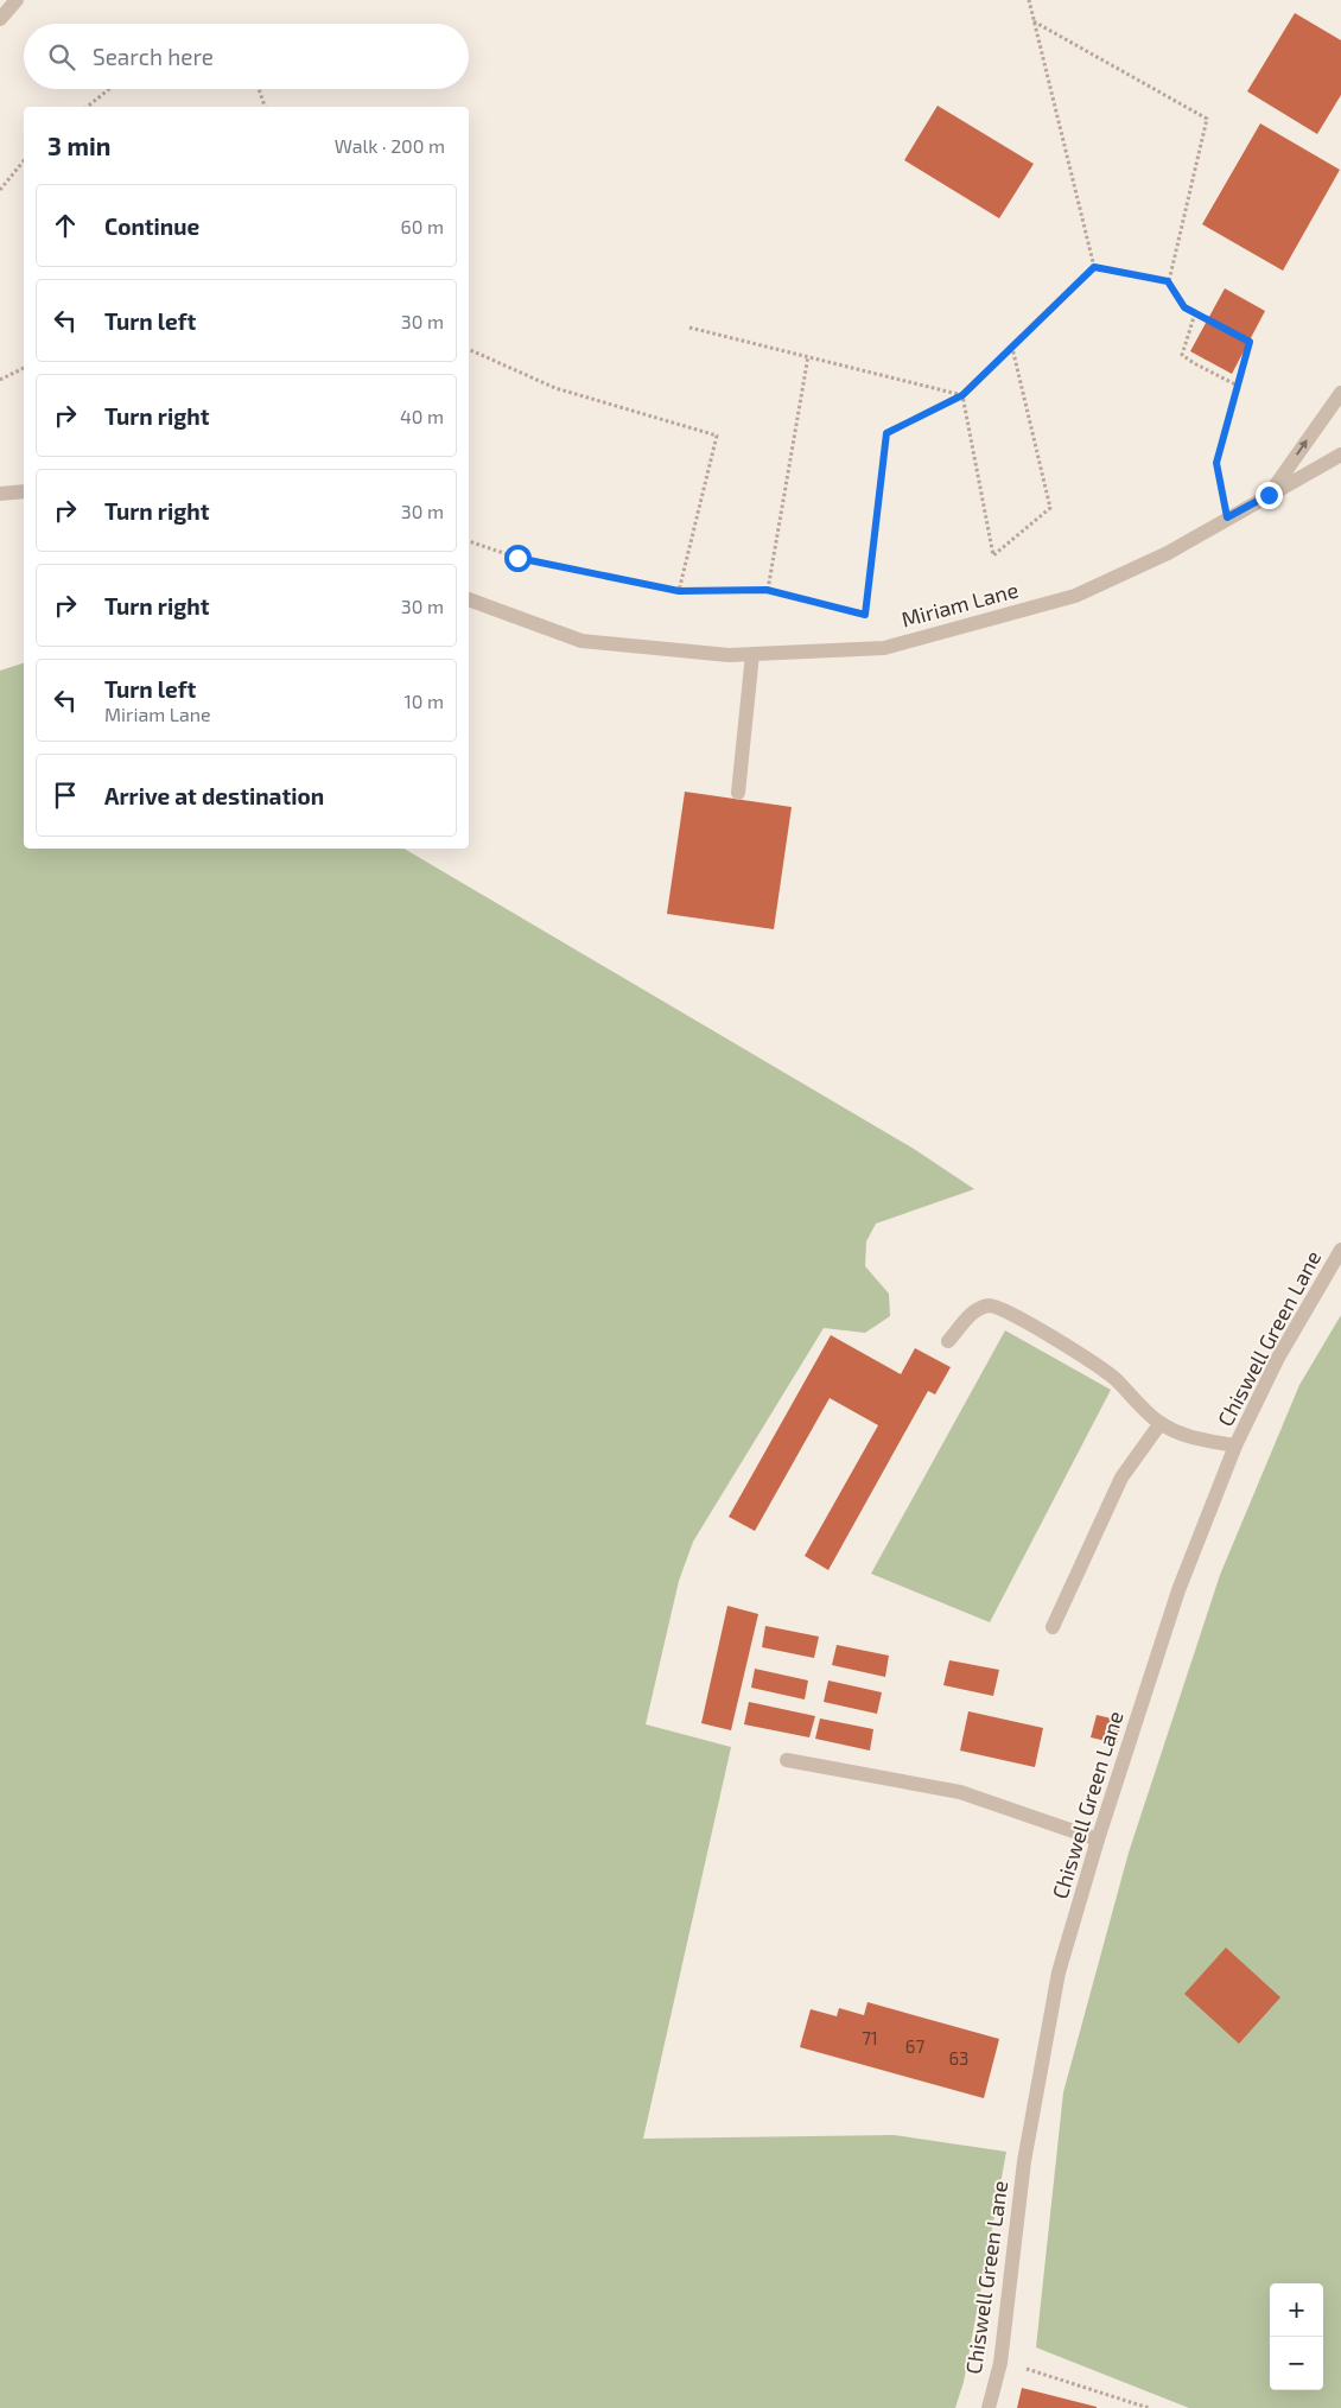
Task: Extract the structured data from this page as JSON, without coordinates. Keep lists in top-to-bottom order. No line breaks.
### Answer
{"streets":{"street":["Miriam Lane","Chiswell Green Lane"]},"house_numbers":["71","67","63"],"page":{"search":"Search here","heading":["3 min","Walk · 200 m"],"list":[["Continue","60 m"],["Turn left","30 m"],["Turn right","40 m"],["Turn right","30 m"],["Turn right","30 m"],["Turn left","Miriam Lane","10 m"],"Arrive at destination"],"map_buttons":["+","−"]}}
